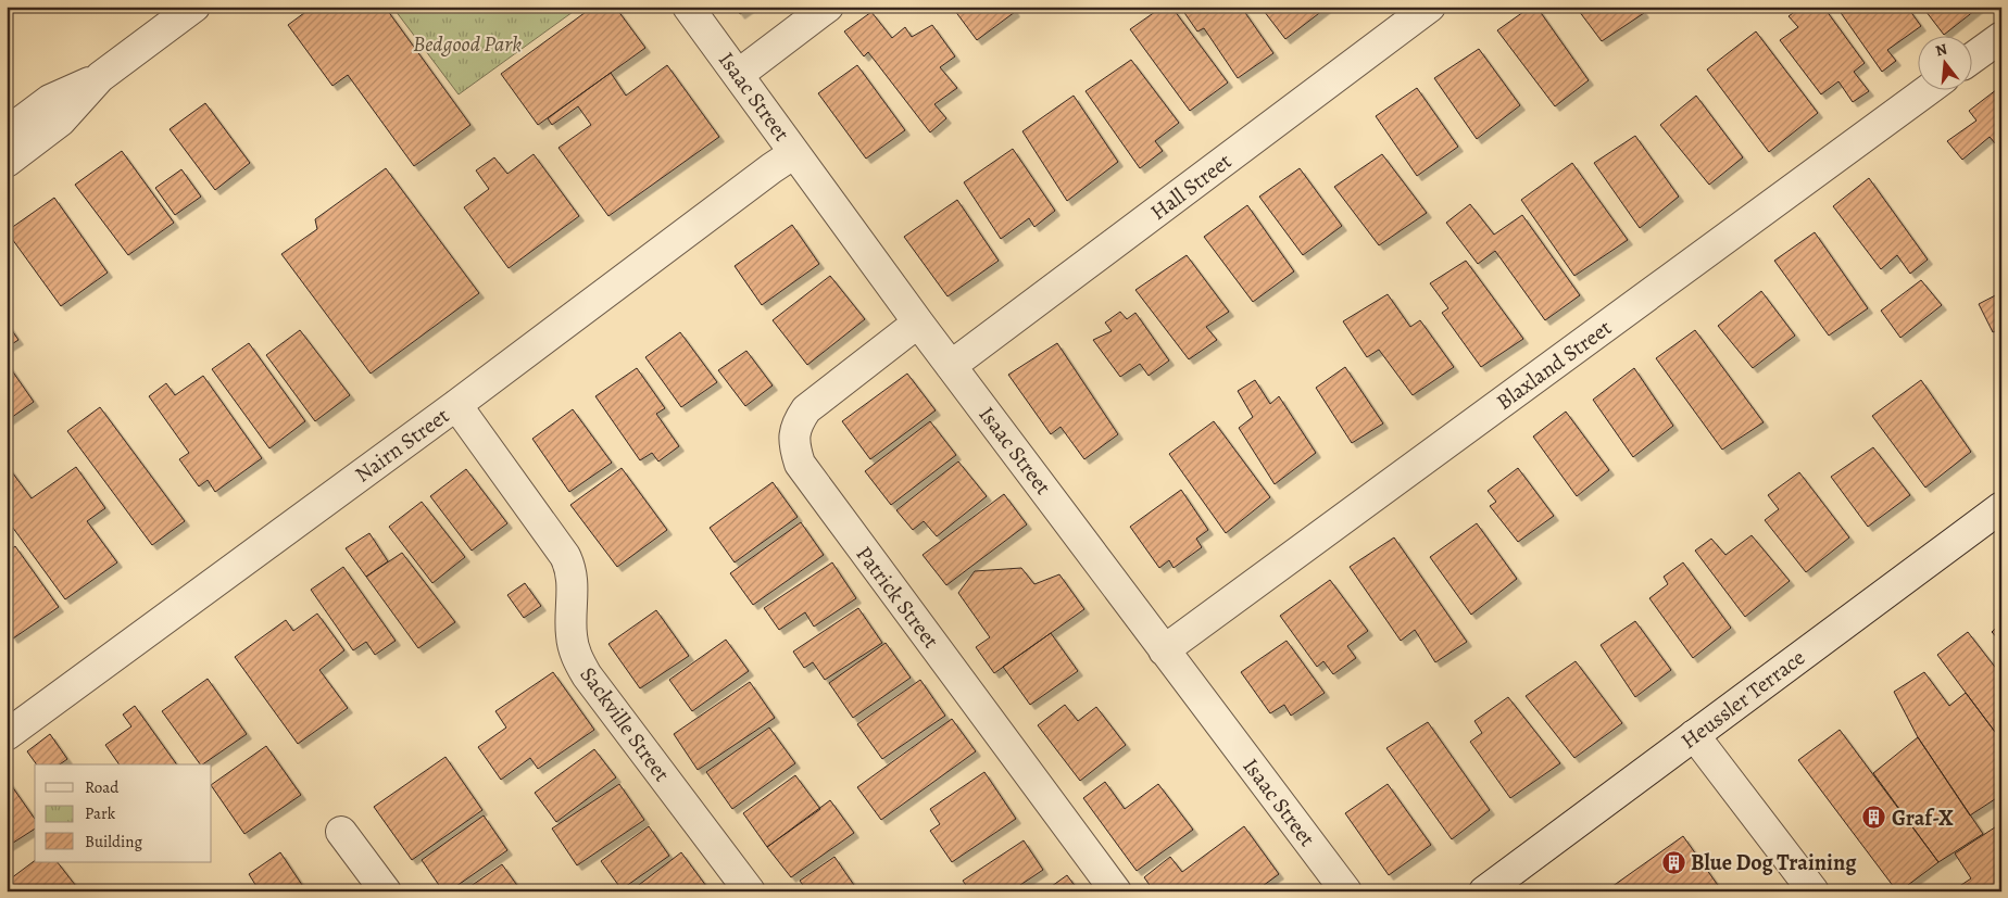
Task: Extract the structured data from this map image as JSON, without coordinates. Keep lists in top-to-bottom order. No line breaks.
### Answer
{"streets":{"street":["Isaac Street","Hall Street","Blaxland Street","Nairn Street","Patrick Street","Heussler Terrace","Sackville Street"]},"crossings":[["Isaac Street","Hall Street"],["Isaac Street","Blaxland Street"],["Isaac Street","Nairn Street"],["Isaac Street","Patrick Street"],["Nairn Street","Sackville Street"]],"parks":["Bedgood Park"],"places":{"building":["Graf-X","Blue Dog Training"]},"legend":["Road","Park","Building"],"north":"top"}
